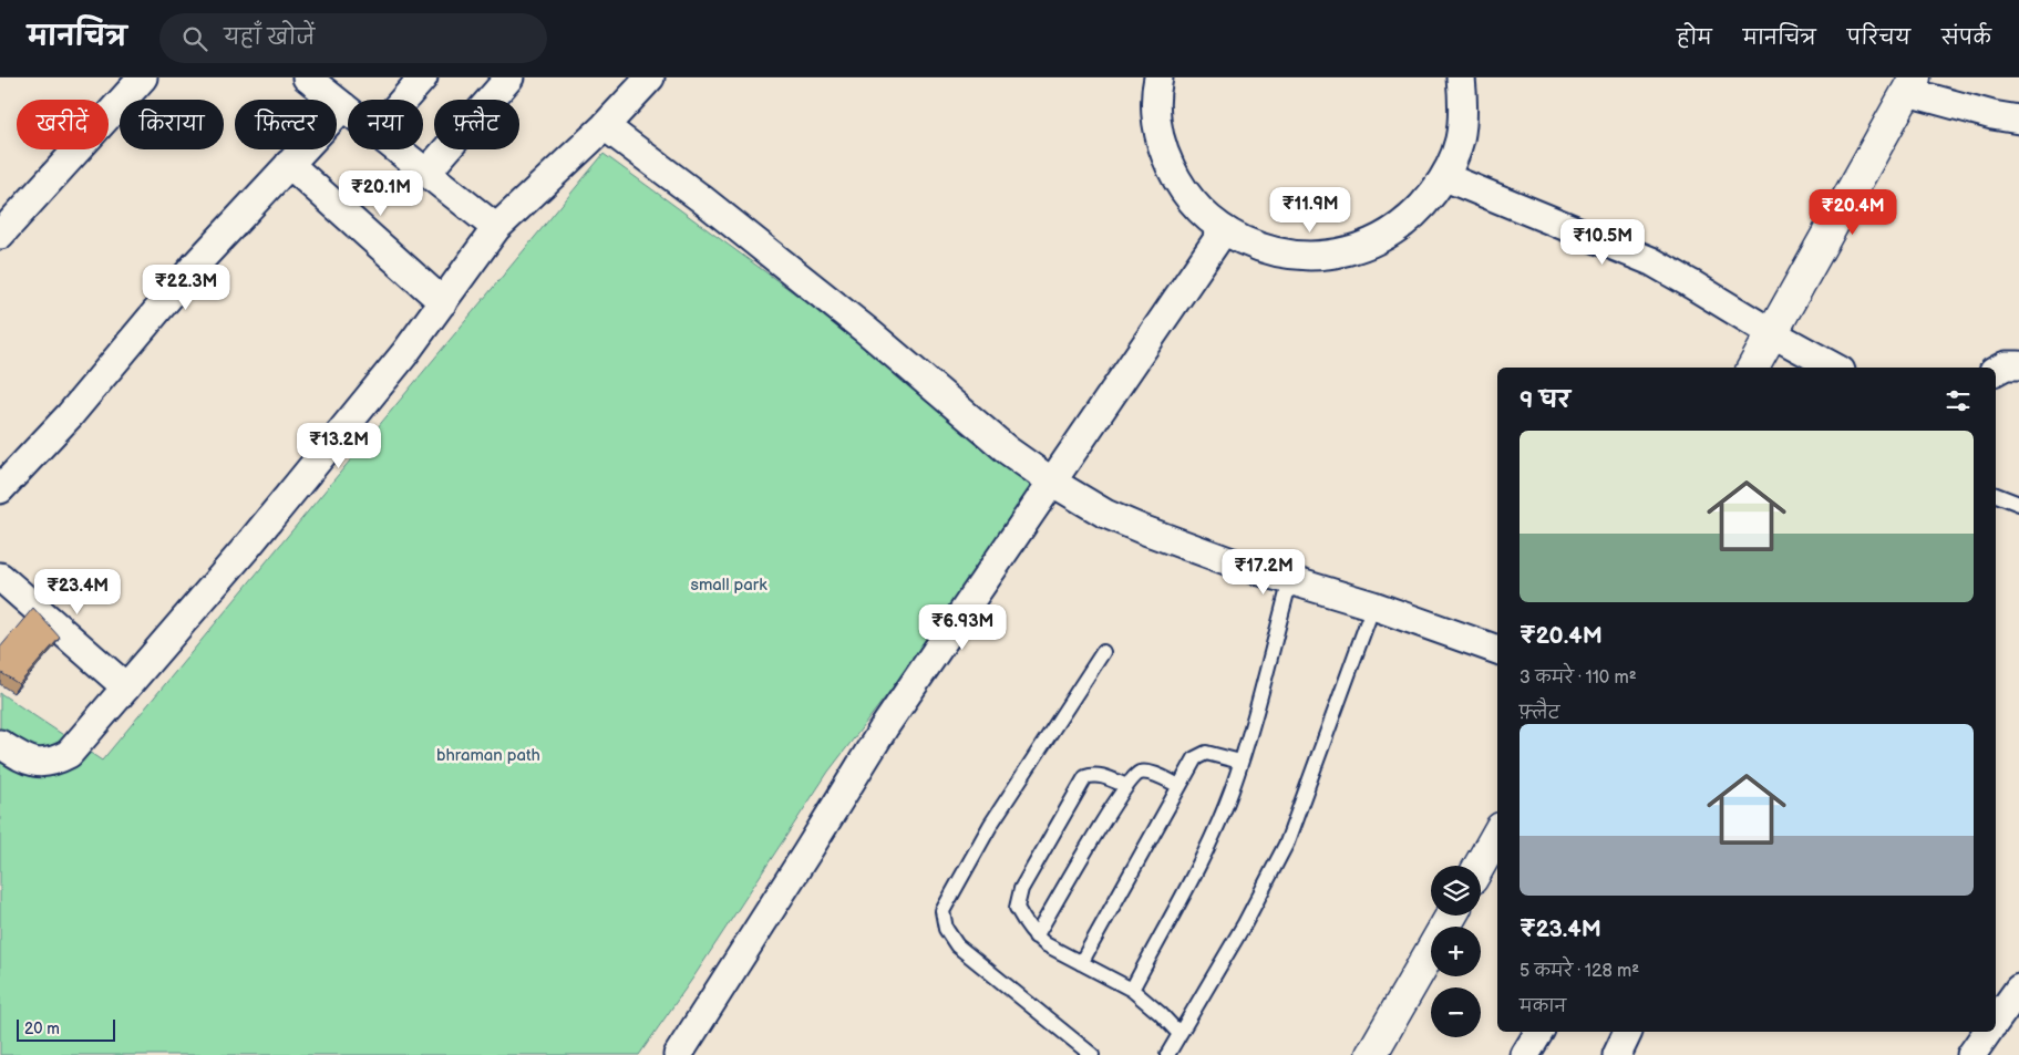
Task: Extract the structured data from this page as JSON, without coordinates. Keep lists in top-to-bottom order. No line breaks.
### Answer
{"parks":["small park","bhraman path"],"scale_bar":"20 m","page":{"header":"मानचित्र","search":"यहाँ खोजें","nav":["होम","मानचित्र","परिचय","संपर्क"],"chip":["खरीदें","किराया","फ़िल्टर","नया","फ़्लैट"],"price":["₹20.1M","₹11.9M","₹20.4M","₹10.5M","₹22.3M","₹13.2M","₹17.2M","₹23.4M","₹6.93M"],"heading":"9 घर","list":[{"name":"₹20.4M","note":"3 कमरे · 110 m² · फ़्लैट"},{"name":"₹23.4M","note":"5 कमरे · 128 m² · मकान"}],"map_buttons":["+","−"],"scale":"20 m"}}
